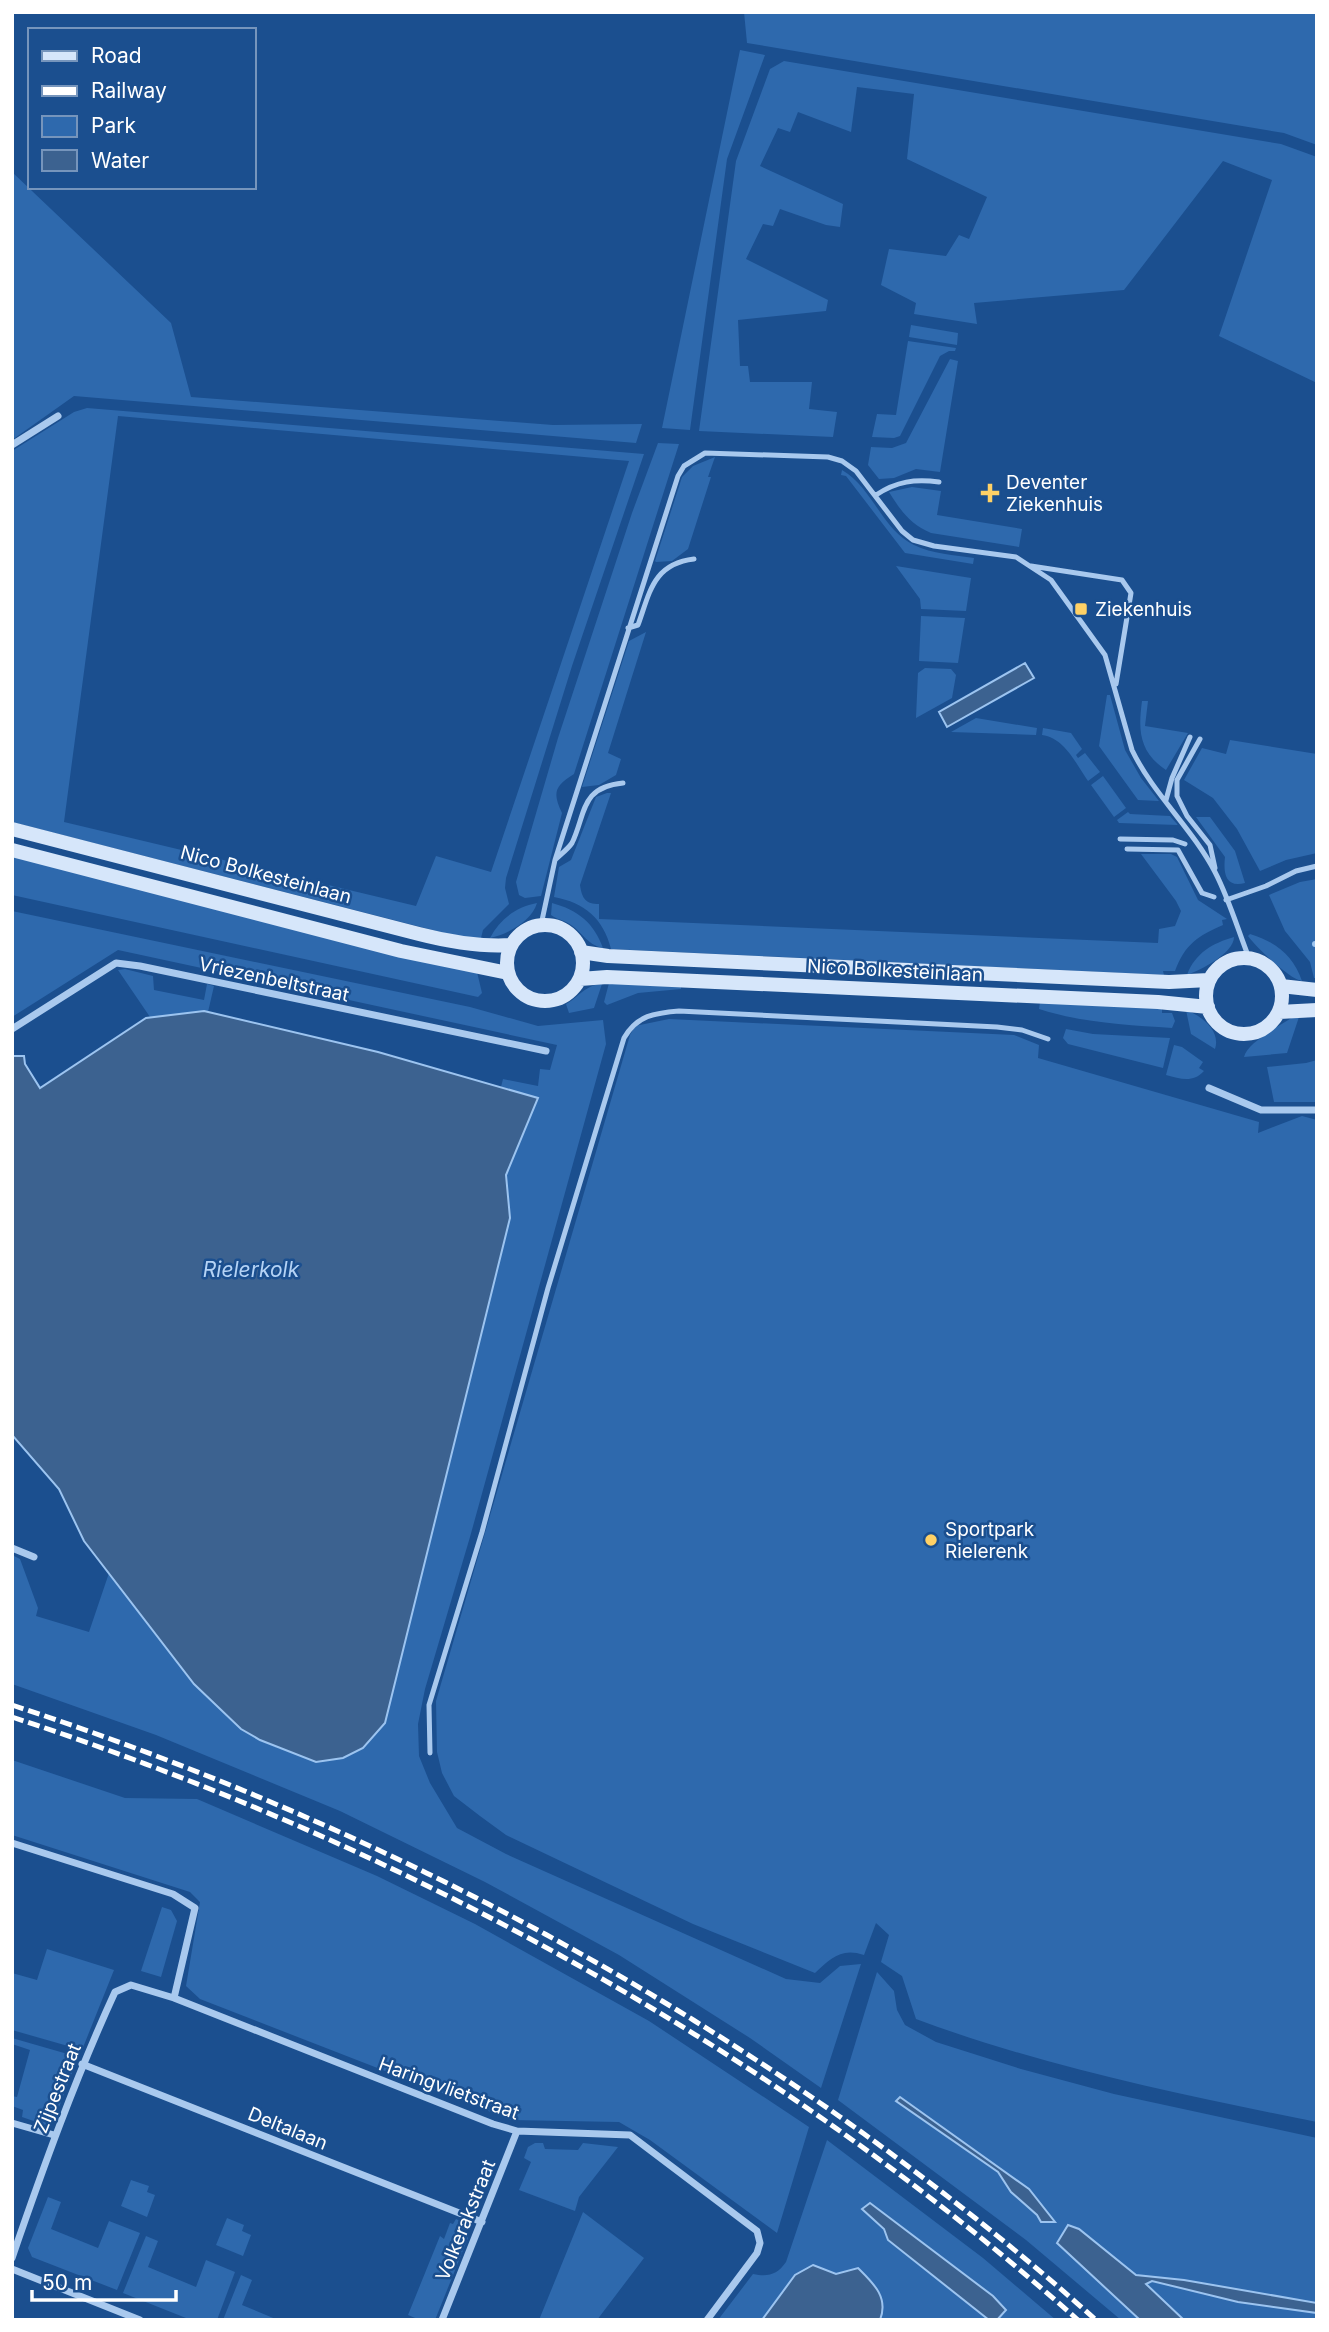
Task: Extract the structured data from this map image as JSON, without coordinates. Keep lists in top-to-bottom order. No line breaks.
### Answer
{"streets":{"street":["Nico Bolkesteinlaan","Vriezenbeltstraat","Zijpestraat","Haringvlietstraat","Deltalaan","Volkerakstraat"]},"crossings":[["Zijpestraat","Haringvlietstraat"],["Zijpestraat","Deltalaan"],["Haringvlietstraat","Volkerakstraat"],["Deltalaan","Volkerakstraat"]],"water":["Rielerkolk"],"places":{"health":["Deventer Ziekenhuis"],"transit":["Ziekenhuis"],"other":["Sportpark Rielerenk"]},"legend":["Road","Railway","Park","Water"],"scale_bar":"50 m"}
